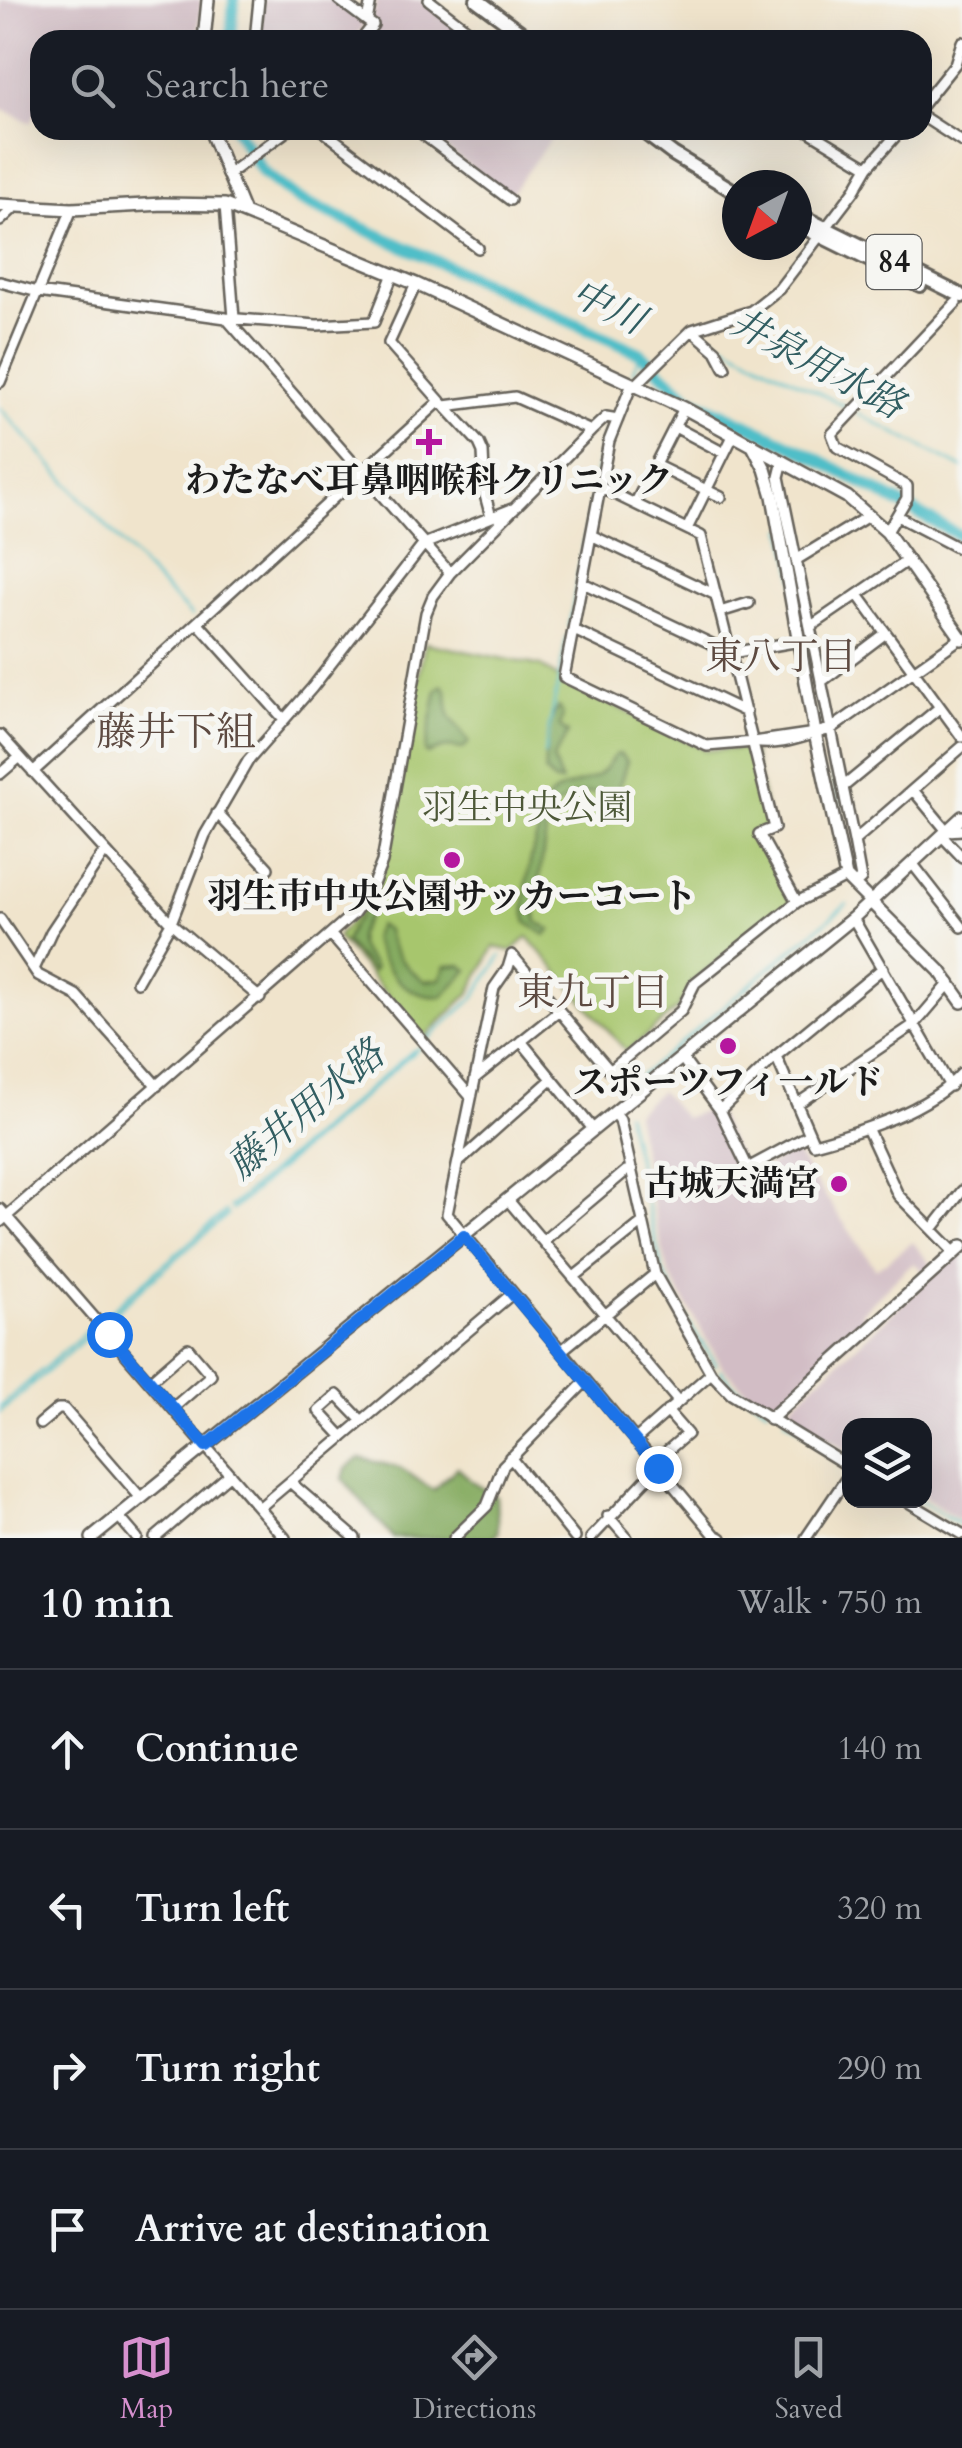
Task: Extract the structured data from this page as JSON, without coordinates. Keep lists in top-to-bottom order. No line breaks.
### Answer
{"streets":{"main road":["84"]},"districts":["東八丁目","藤井下組","東九丁目"],"water":["中川","井泉用水路","藤井用水路"],"parks":["羽生中央公園"],"places":{"health":["わたなべ耳鼻咽喉科クリニック"],"other":["羽生市中央公園サッカーコート","スポーツフィ一ルド","古城天満宮"]},"north":"bottom left","page":{"search":"Search here","heading":["10 min","Walk · 750 m"],"list":[["Continue","140 m"],["Turn left","320 m"],["Turn right","290 m"],"Arrive at destination"],"nav":["Map","Directions","Saved"]}}
